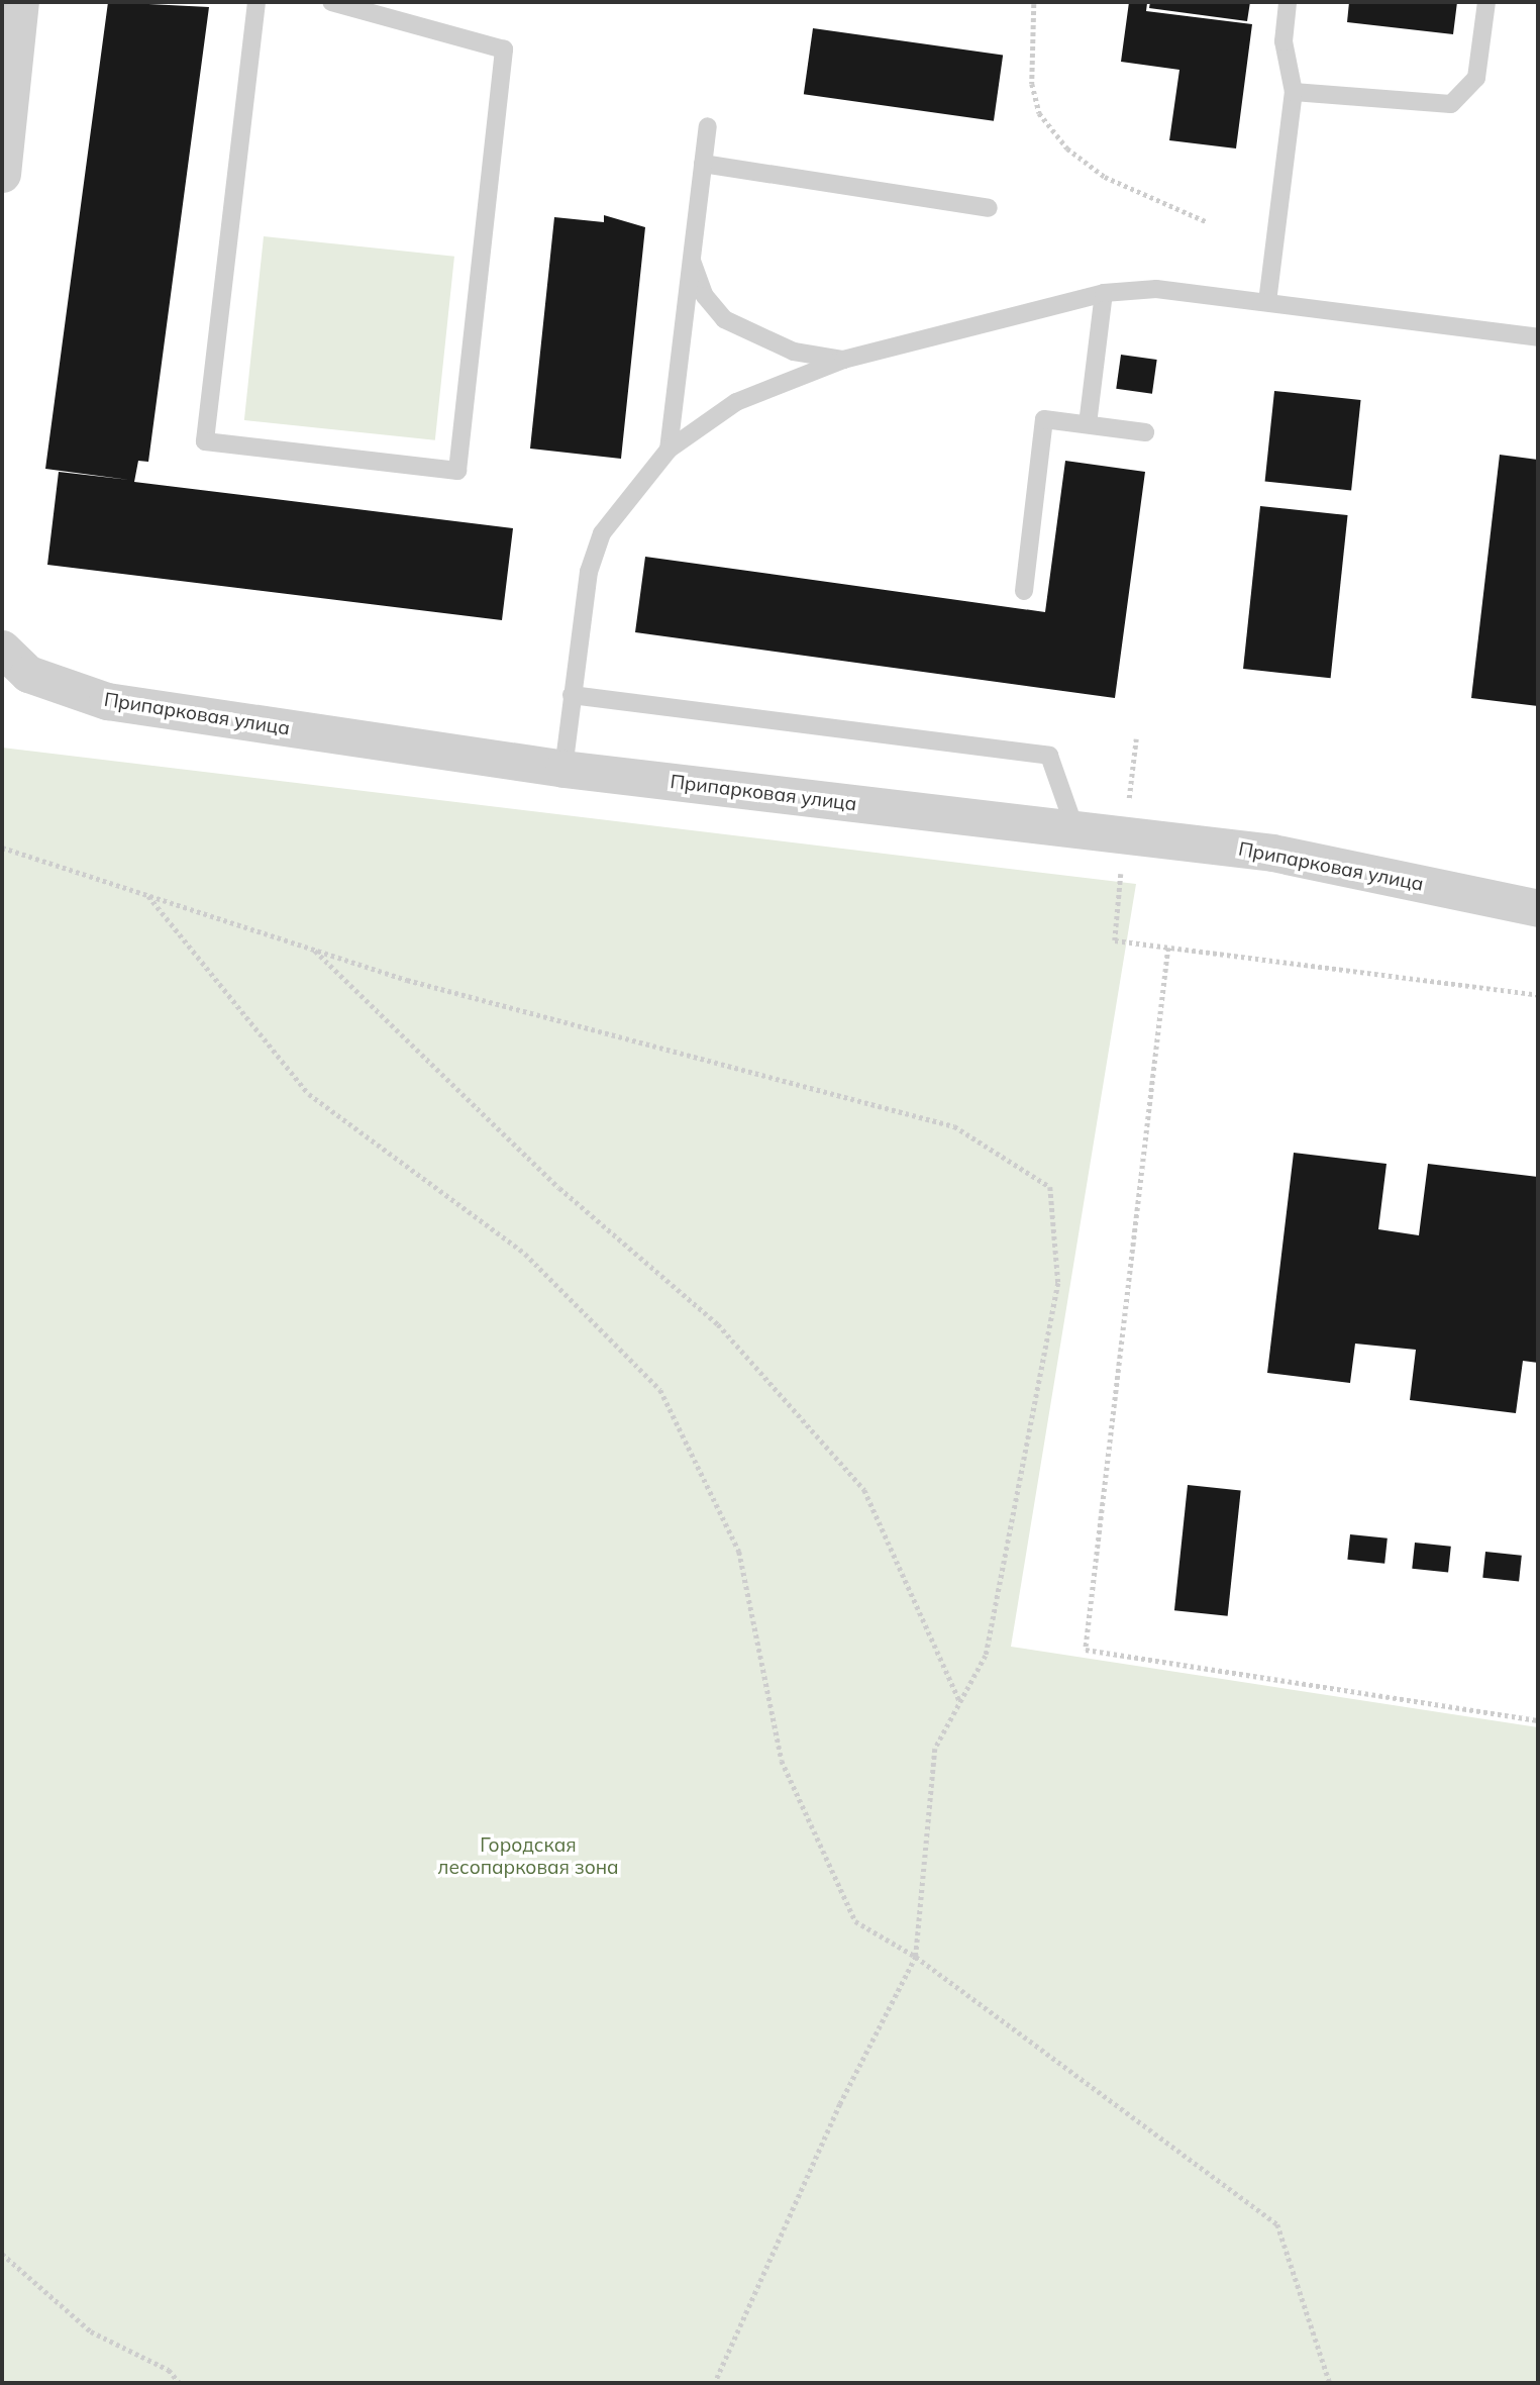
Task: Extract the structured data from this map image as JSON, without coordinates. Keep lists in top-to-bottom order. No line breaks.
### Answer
{"streets":{"street":["Припарковая улица"]},"parks":["Городская лесопарковая зона"]}
